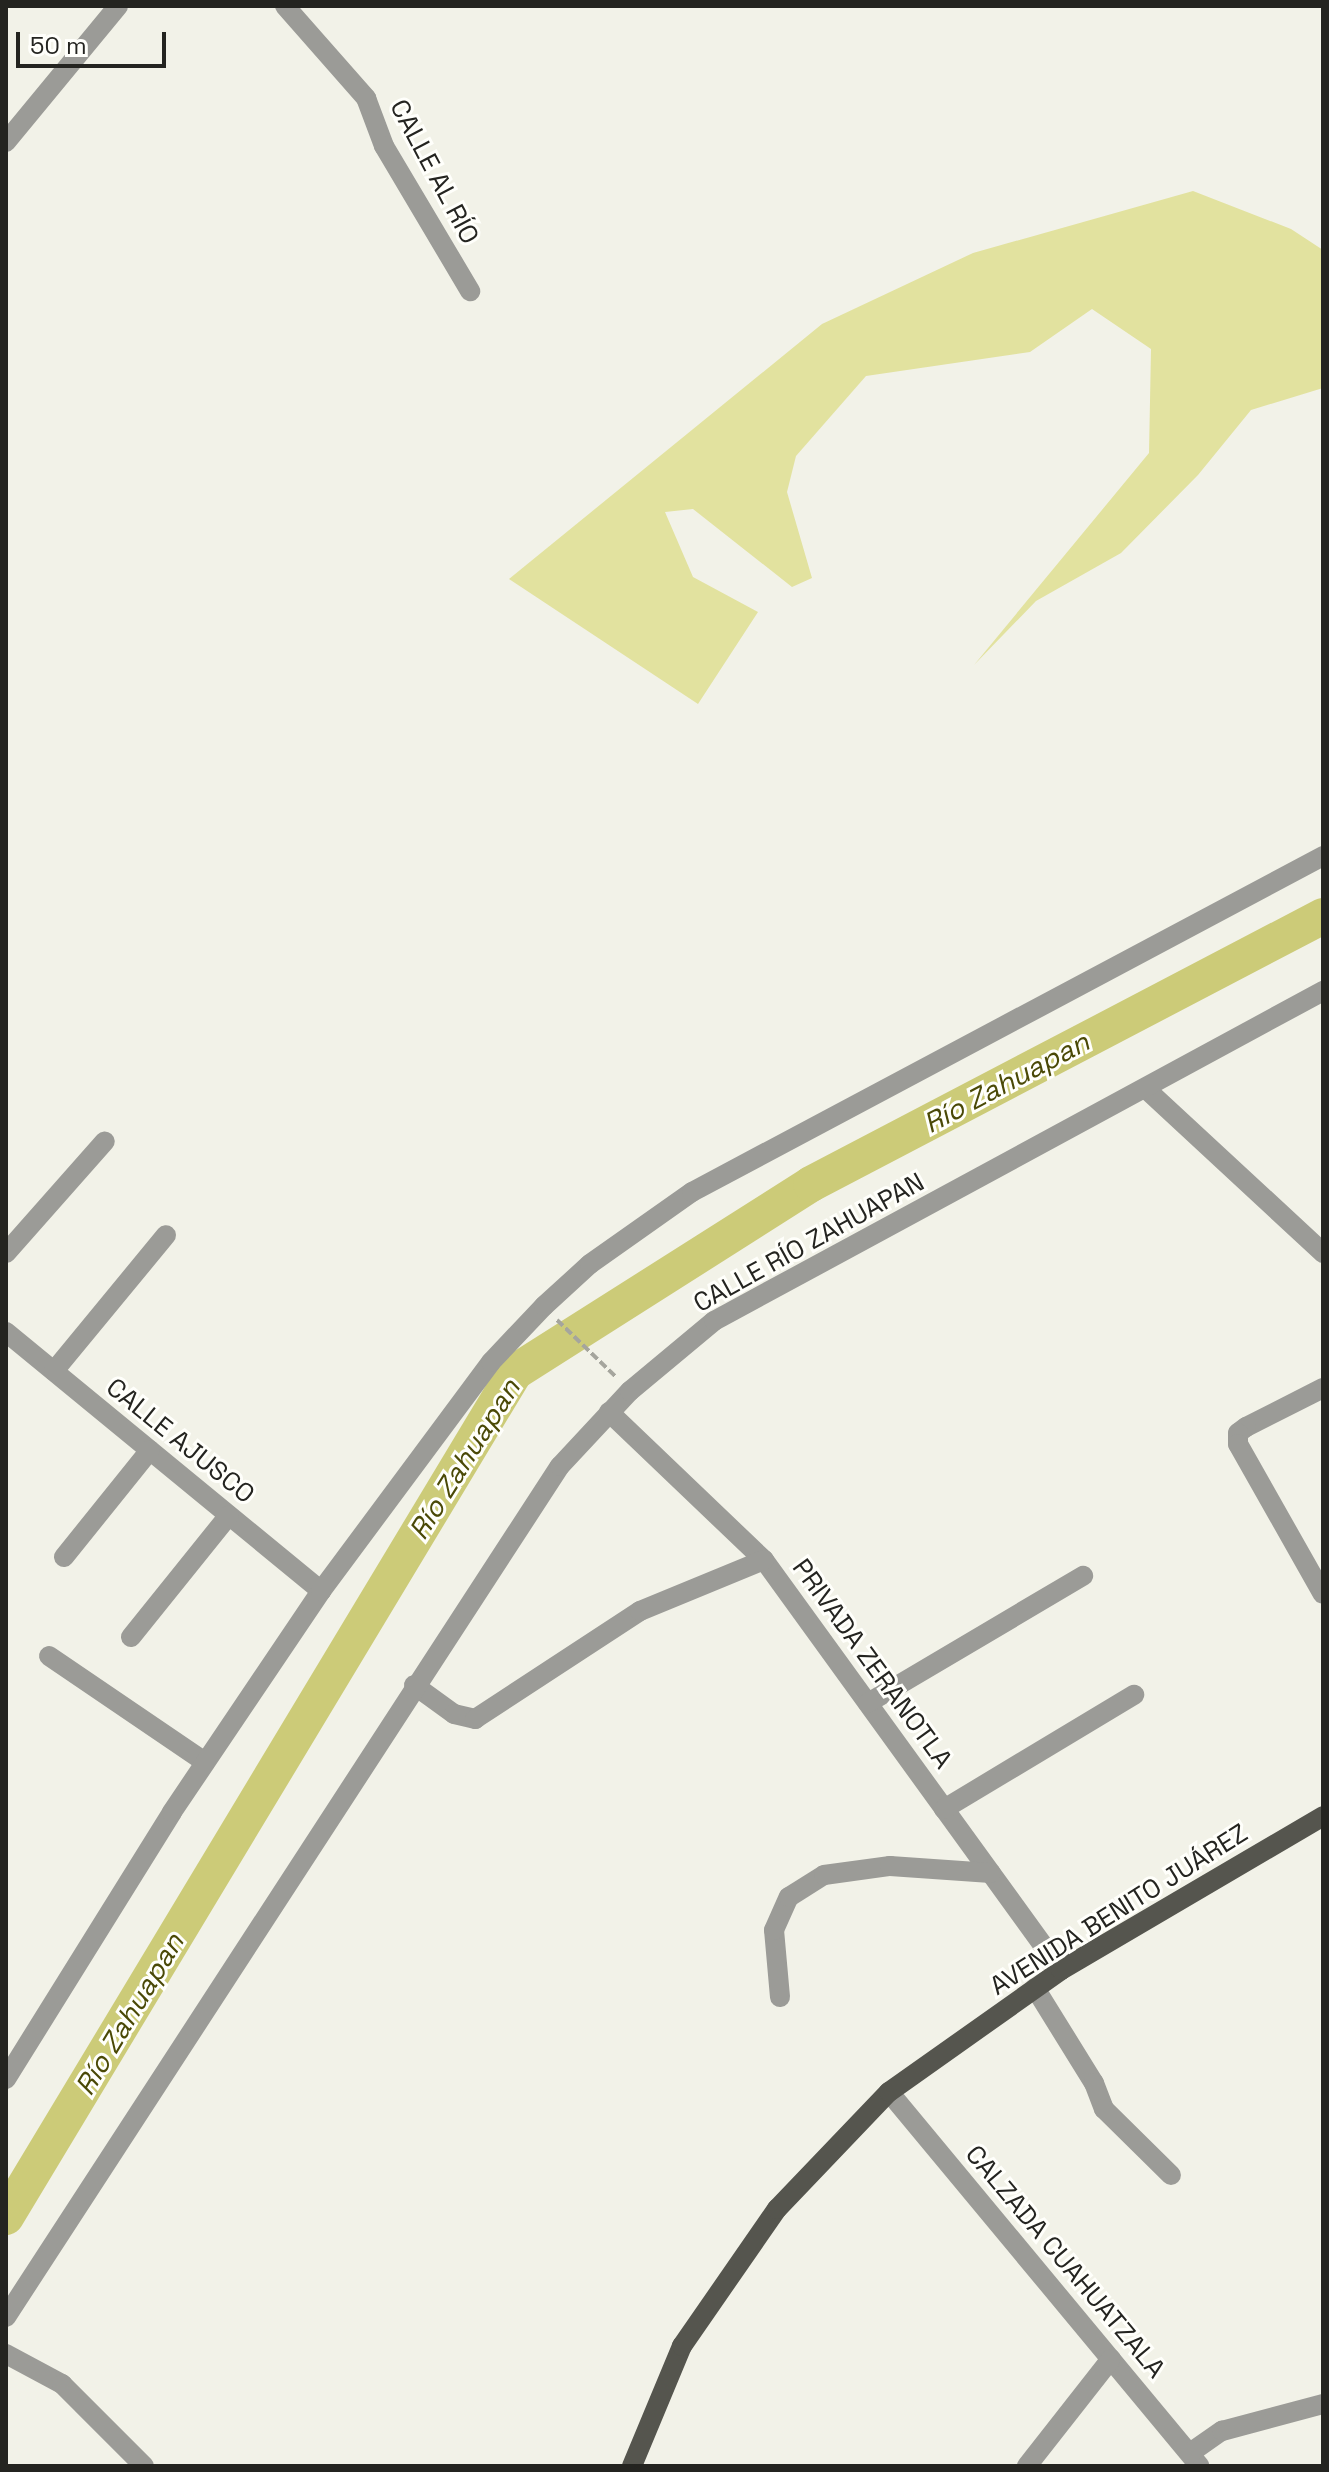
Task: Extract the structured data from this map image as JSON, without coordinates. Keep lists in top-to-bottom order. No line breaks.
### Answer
{"streets":{"main road":["AVENIDA BENITO JUÁREZ"],"street":["CALLE AL RÍO","CALLE RÍO ZAHUAPAN","CALLE AJUSCO","PRIVADA ZERANOTLA","CALZADA CUAHUATZALA"]},"crossings":[["CALLE RÍO ZAHUAPAN","PRIVADA ZERANOTLA"],["PRIVADA ZERANOTLA","AVENIDA BENITO JUÁREZ"],["AVENIDA BENITO JUÁREZ","CALZADA CUAHUATZALA"]],"water":["Río Zahuapan"],"scale_bar":"50 m"}
